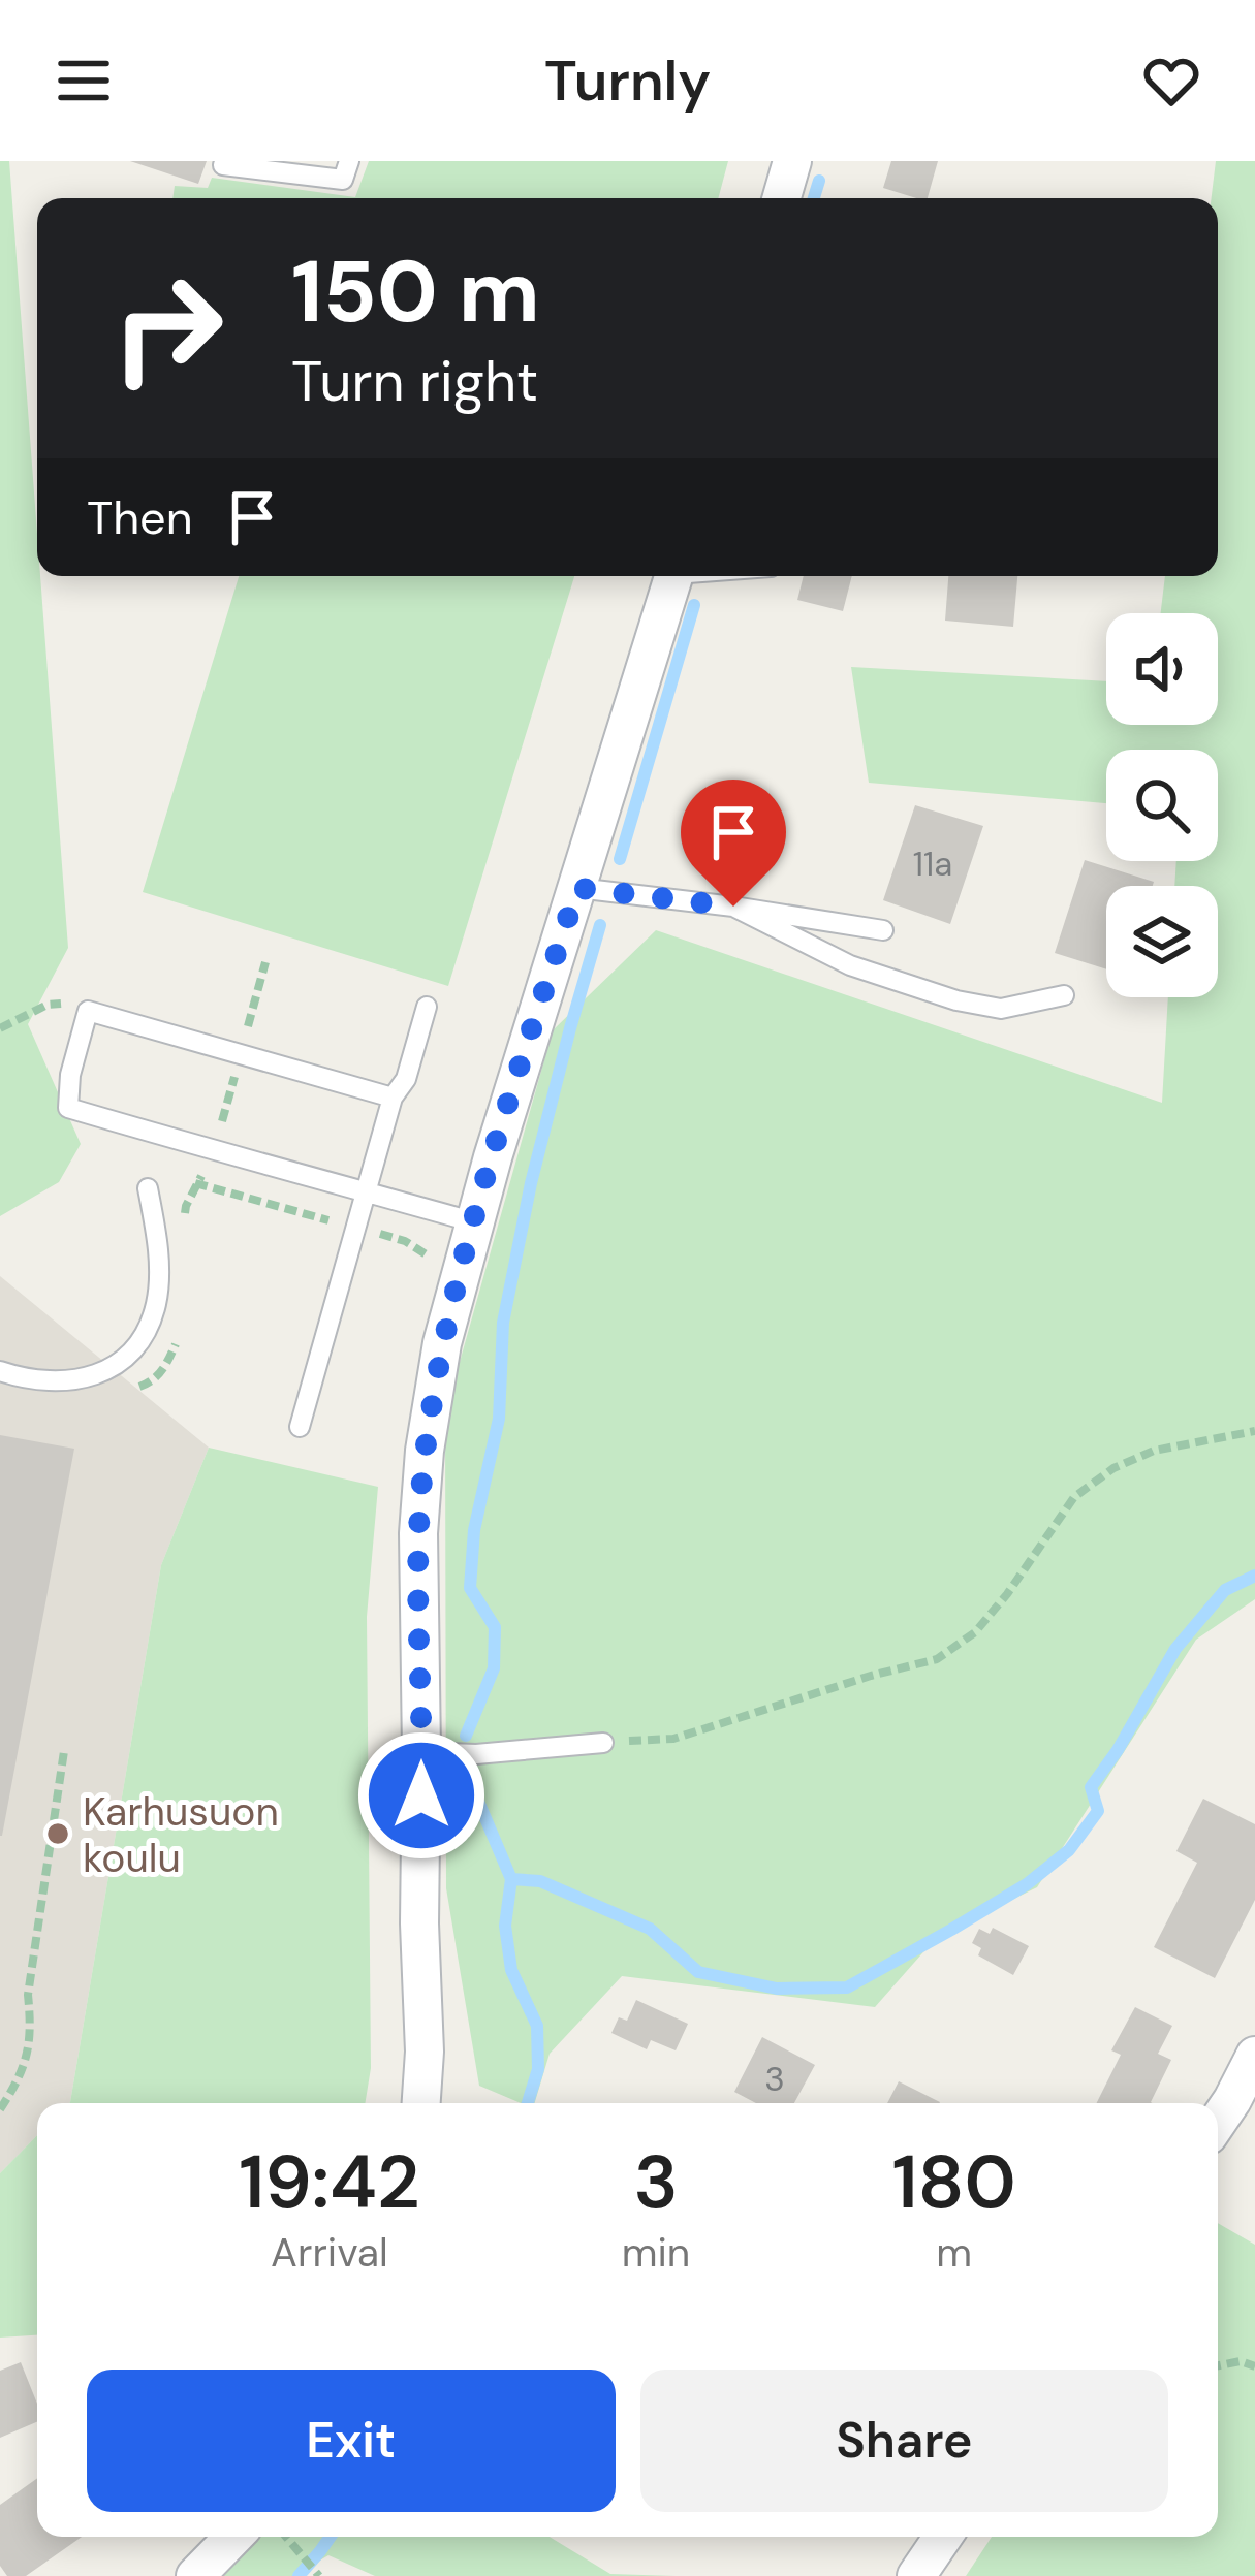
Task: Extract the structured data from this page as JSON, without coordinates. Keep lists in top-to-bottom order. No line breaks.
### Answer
{"places":["Karhusuon koulu"],"house_numbers":["11a","3"],"page":{"header":"Turnly","turn":["150 m","Turn right"],"then":"Then","eta":["19:42","Arrival","3","min","180","m"],"buttons":["Exit","Share"]}}
